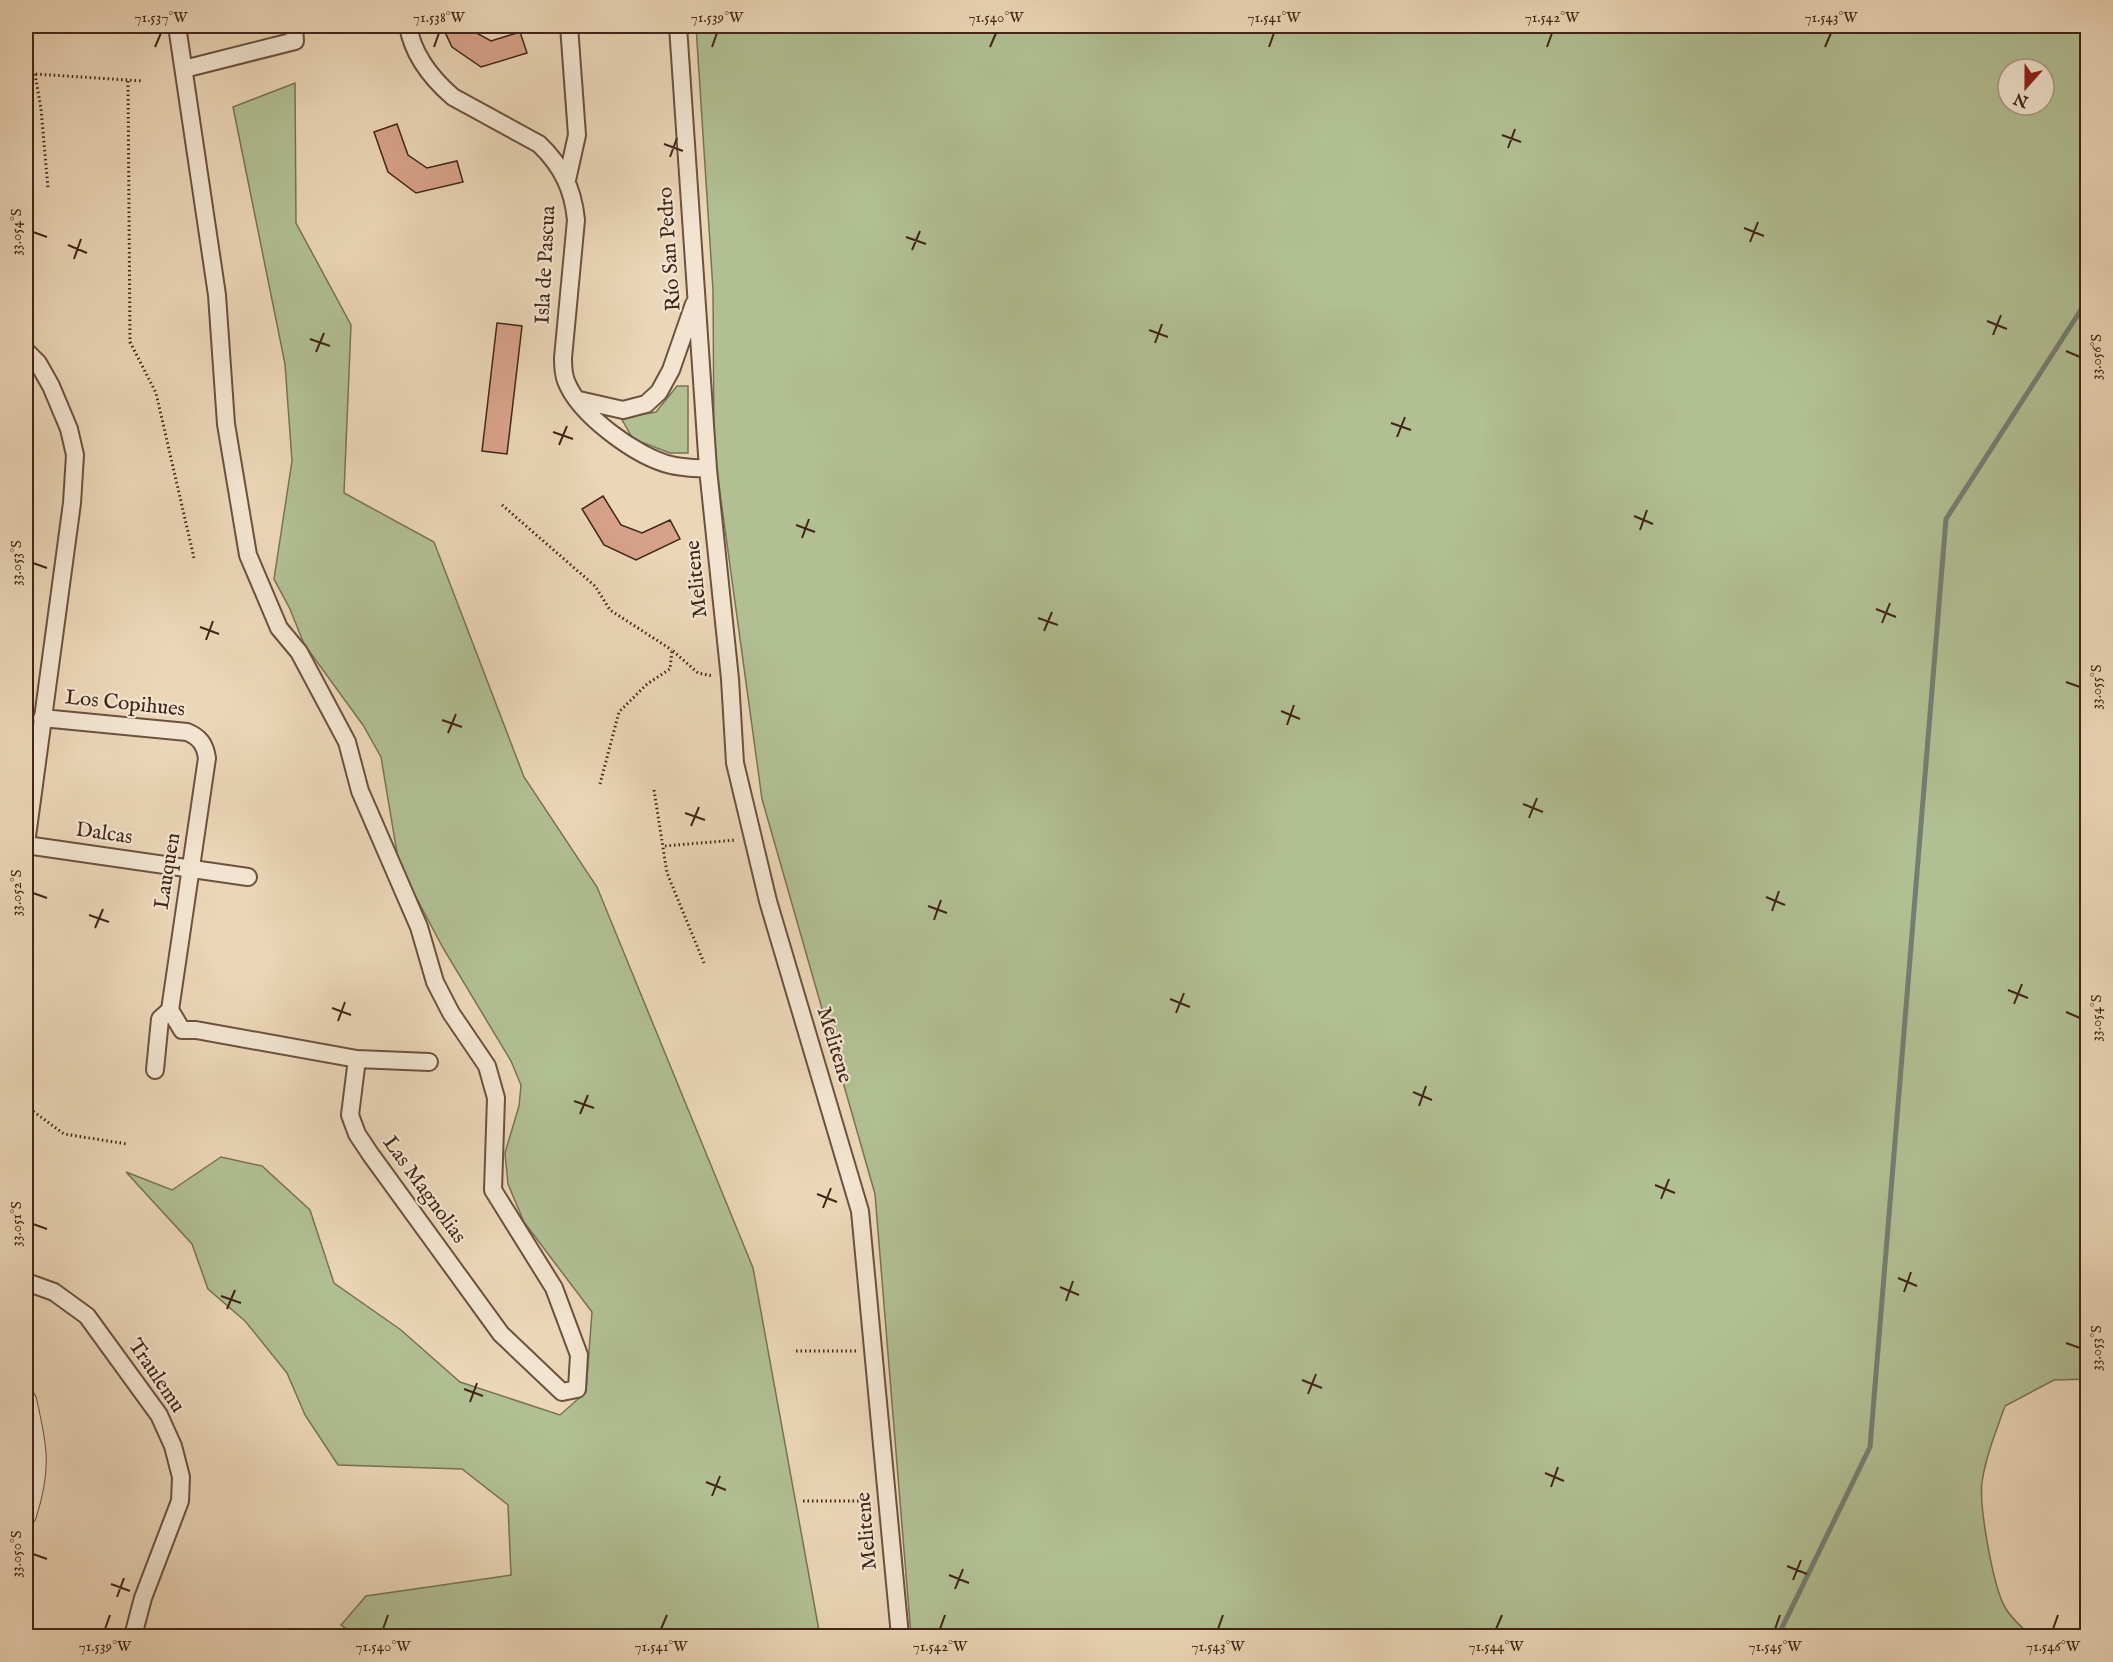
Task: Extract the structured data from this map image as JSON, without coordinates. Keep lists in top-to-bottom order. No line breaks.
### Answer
{"streets":{"street":["Río San Pedro","Isla de Pascua","Melitene","Los Copihues","Dalcas","Lauquen","Las Magnolias","Traulemu"]},"crossings":[["Río San Pedro","Isla de Pascua"],["Río San Pedro","Melitene"],["Isla de Pascua","Melitene"],["Los Copihues","Lauquen"],["Dalcas","Lauquen"]],"north":"bottom","coordinates":["71.537°W","71.538°W","71.539°W","71.540°W","71.541°W","71.542°W","71.543°W","33.054°S","33.056°S","33.053°S","33.055°S","33.052°S","33.051°S","33.050°S","71.544°W","71.545°W","71.546°W"]}
